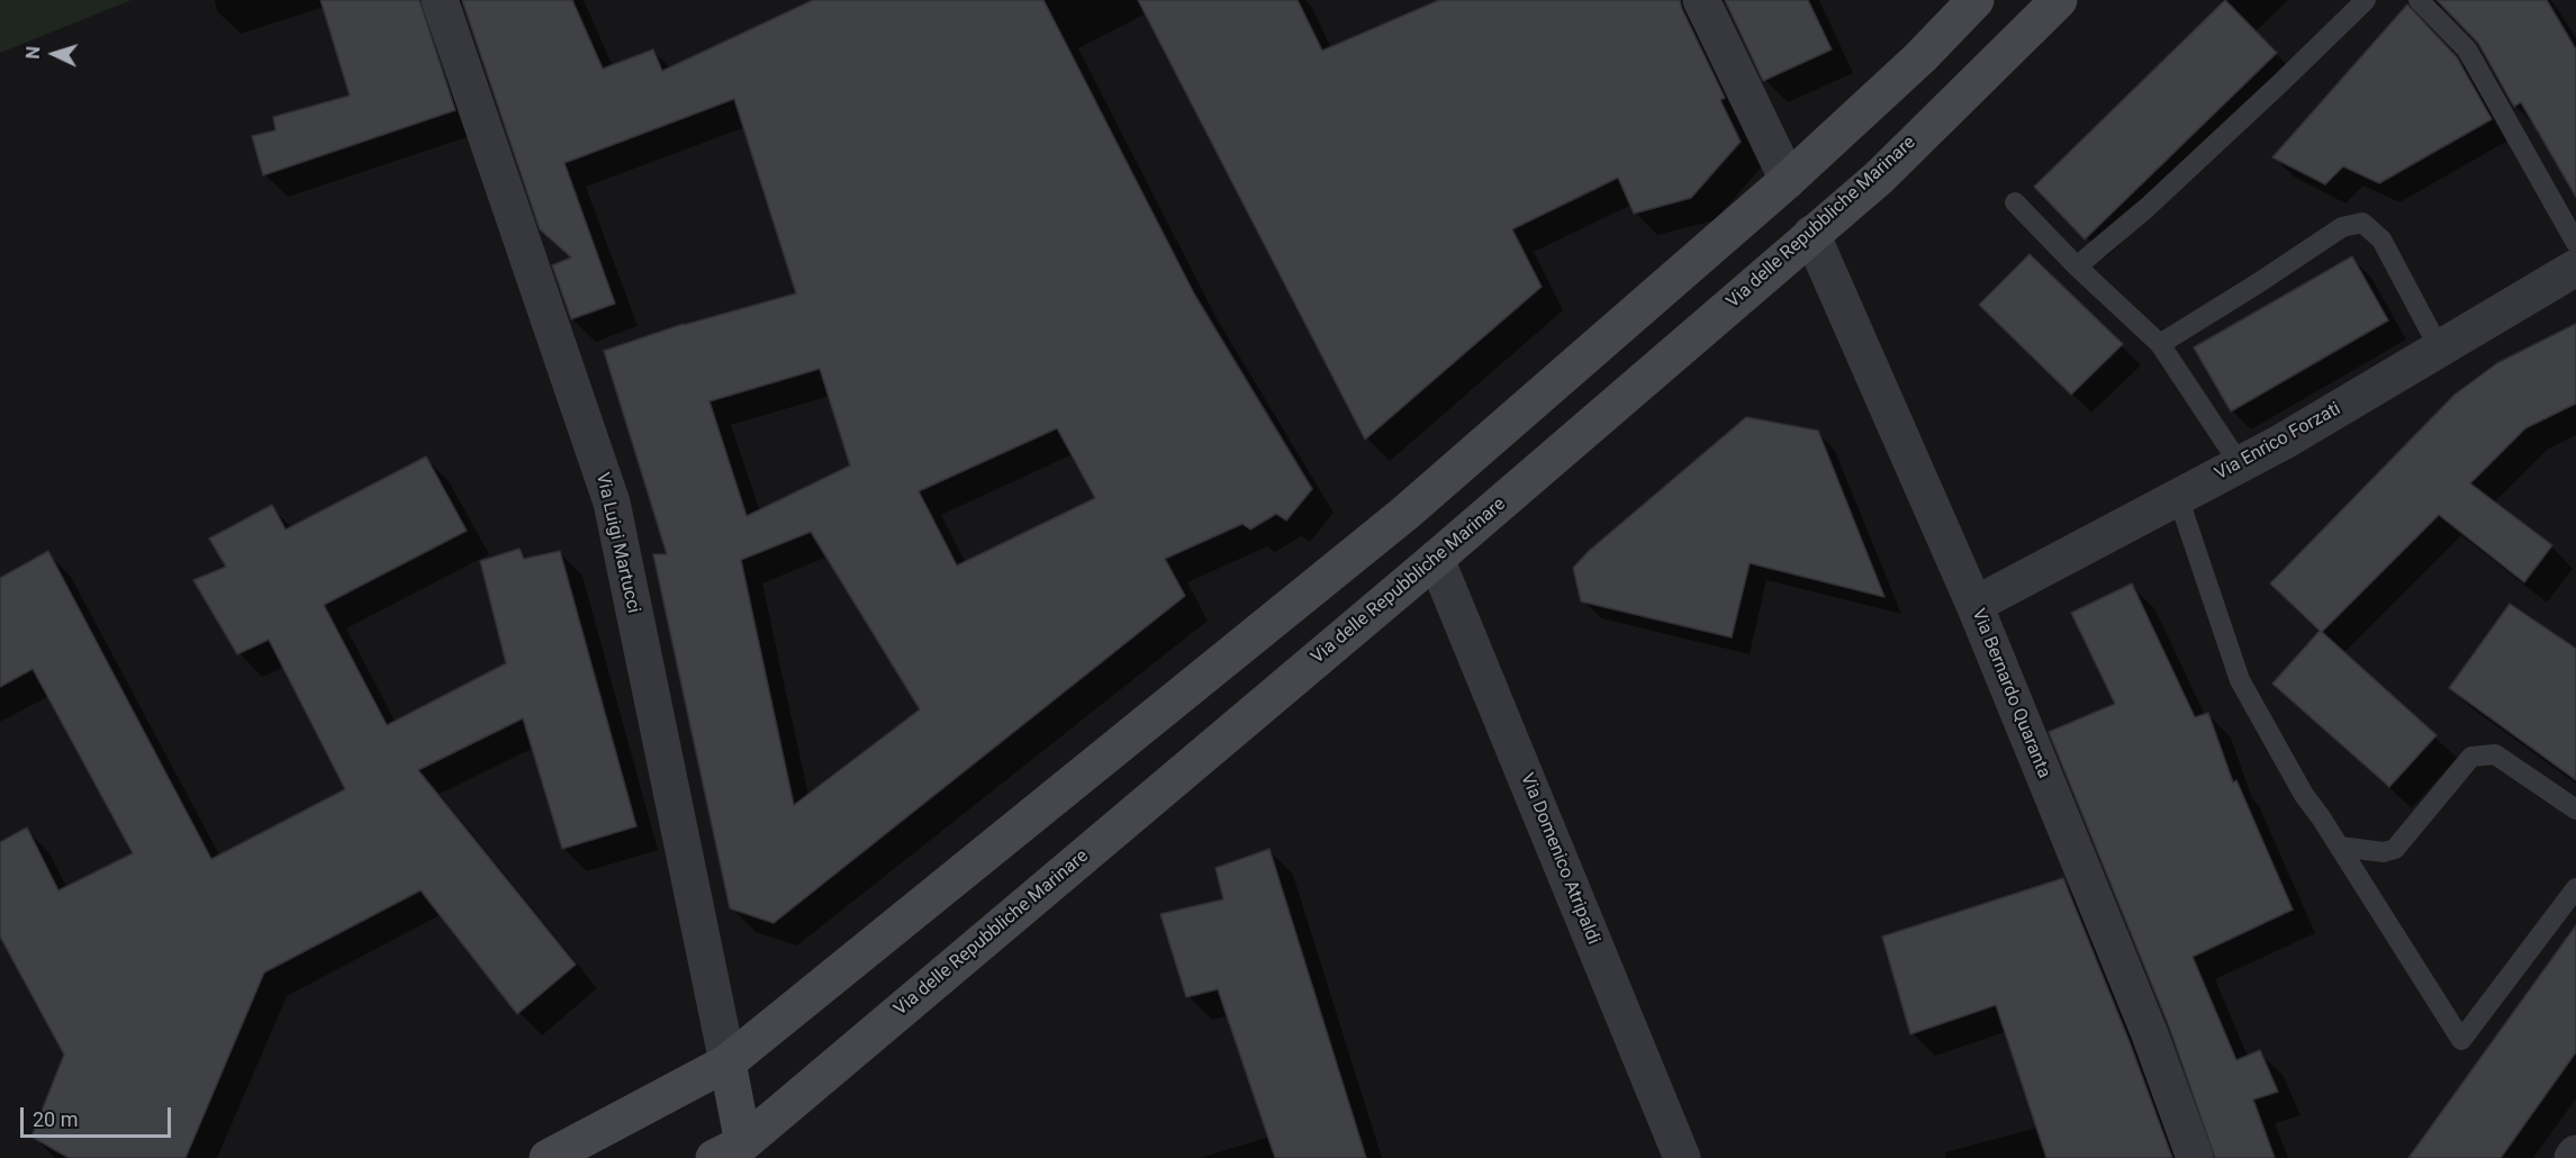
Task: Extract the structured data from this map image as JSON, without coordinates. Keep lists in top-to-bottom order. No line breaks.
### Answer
{"streets":{"main road":["Via delle Repubbliche Marinare"],"street":["Via Enrico Forzati","Via Luigi Martucci","Via Bernardo Quaranta","Via Domenico Atripaldi"]},"crossings":[["Via delle Repubbliche Marinare","Via Luigi Martucci"],["Via delle Repubbliche Marinare","Via Bernardo Quaranta"],["Via delle Repubbliche Marinare","Via Domenico Atripaldi"],["Via Enrico Forzati","Via Bernardo Quaranta"]],"scale_bar":"20 m","north":"left"}
